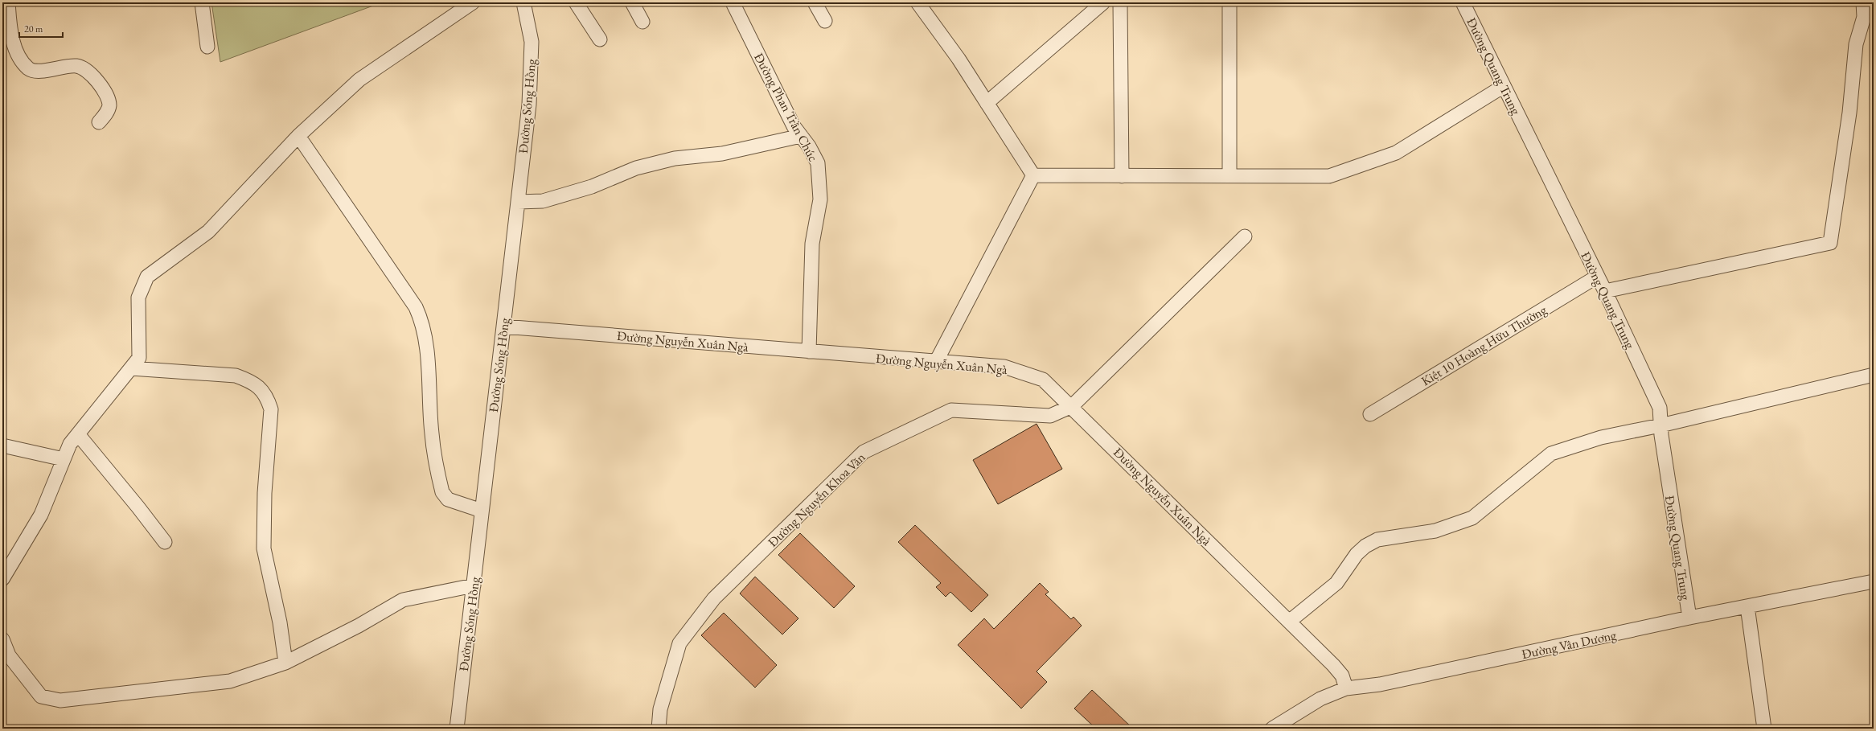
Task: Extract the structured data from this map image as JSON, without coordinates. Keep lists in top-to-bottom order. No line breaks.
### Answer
{"streets":{"street":["Đường Quang Trung","Đường Sóng Hồng","Đường Phan Trần Chúc","Đường Nguyễn Xuân Ngà","Kiệt 10 Hoàng Hữu Thường","Đường Nguyễn Khoa Văn","Đường Vân Dương"]},"crossings":[["Đường Quang Trung","Kiệt 10 Hoàng Hữu Thường"],["Đường Quang Trung","Đường Vân Dương"],["Đường Sóng Hồng","Đường Nguyễn Xuân Ngà"],["Đường Phan Trần Chúc","Đường Nguyễn Xuân Ngà"],["Đường Nguyễn Xuân Ngà","Đường Nguyễn Khoa Văn"],["Đường Nguyễn Xuân Ngà","Đường Vân Dương"]],"scale_bar":"20 m"}
